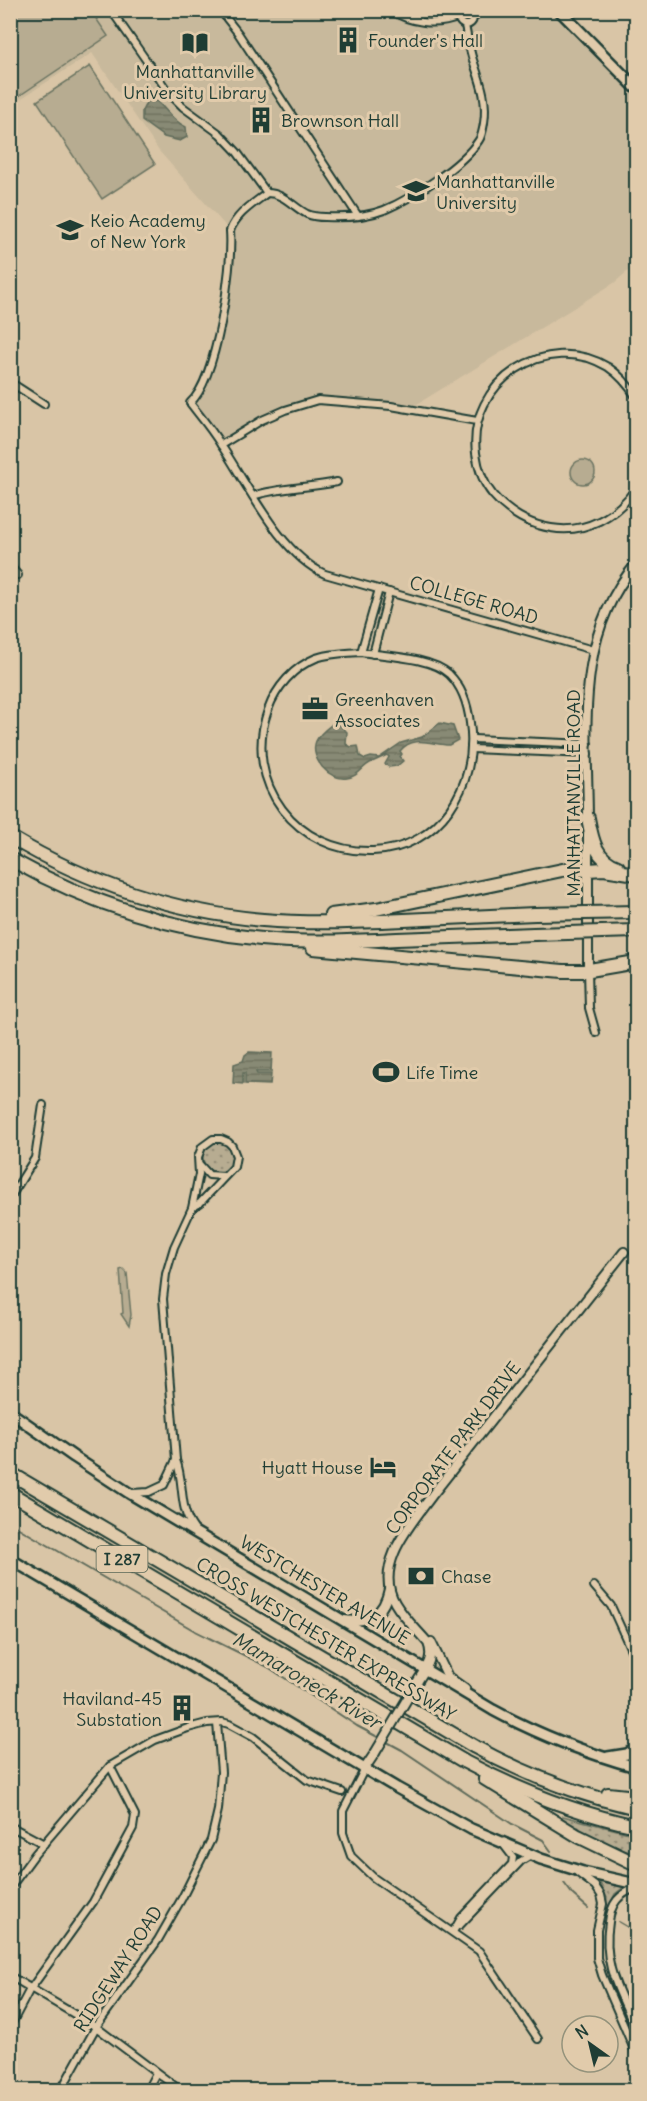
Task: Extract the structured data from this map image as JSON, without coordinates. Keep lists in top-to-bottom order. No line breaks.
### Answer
{"streets":{"highway":["I 287","CROSS WESTCHESTER EXPRESSWAY"],"main road":["WESTCHESTER AVENUE"],"street":["COLLEGE ROAD","MANHATTANVILLE ROAD","CORPORATE PARK DRIVE","RIDGEWAY ROAD"]},"crossings":[["COLLEGE ROAD","MANHATTANVILLE ROAD"]],"water":["Mamaroneck River"],"places":{"building":["Founder's Hall","Brownson Hall","Haviland-45 Substation"],"library":["Manhattanville University Library"],"school or university":["Manhattanville University","Keio Academy of New York"],"office":["Greenhaven Associates"],"sports":["Life Time"],"hotel":["Hyatt House"],"bank":["Chase"]},"north":"top left"}
